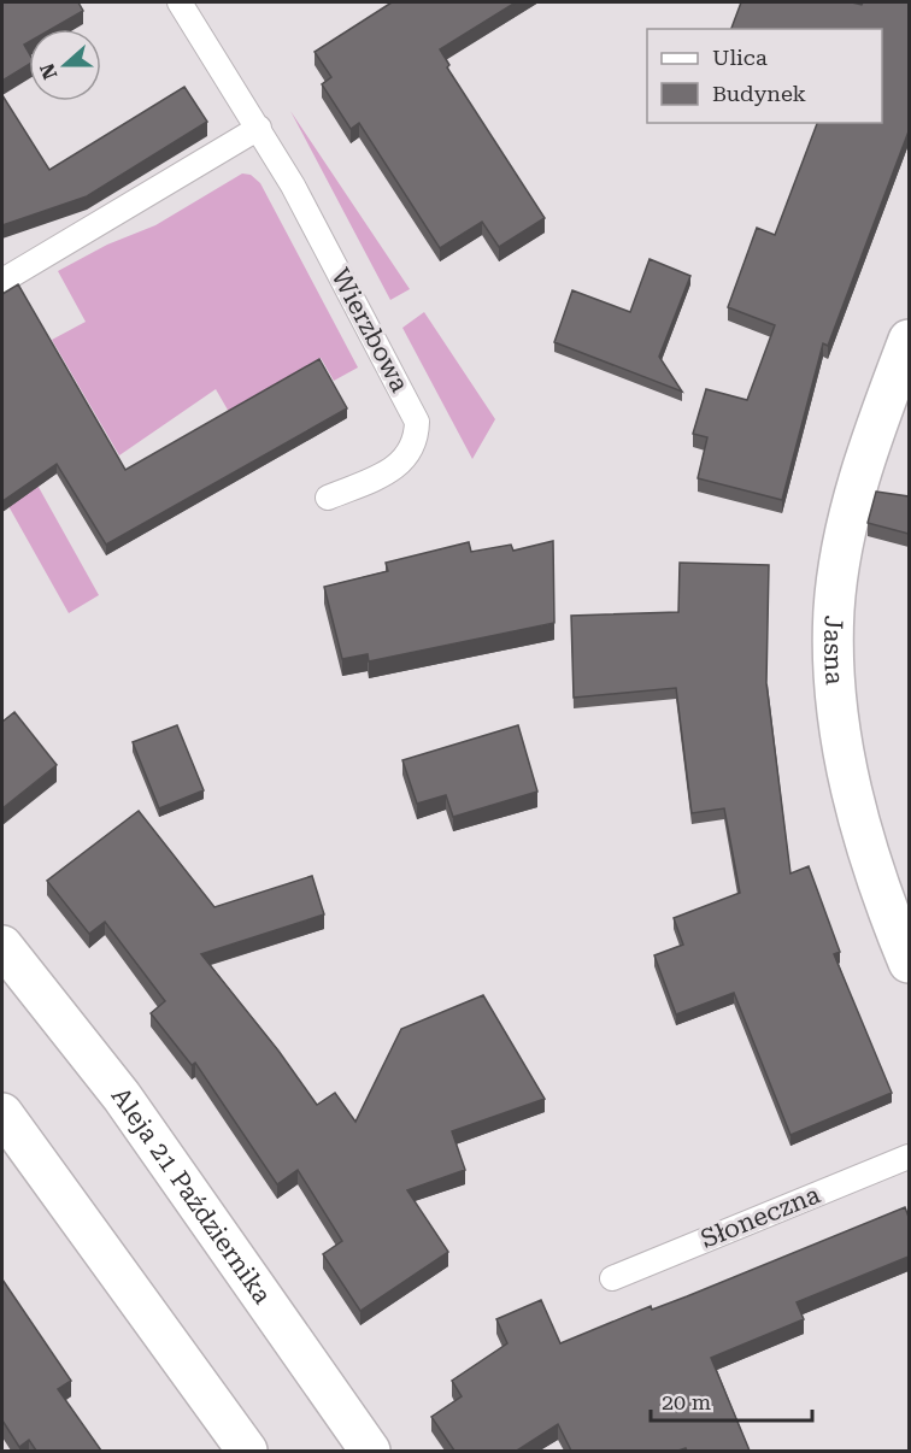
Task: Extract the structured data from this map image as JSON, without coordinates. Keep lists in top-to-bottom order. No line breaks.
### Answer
{"streets":{"street":["Jasna","Aleja 21 Października"],"lane":["Wierzbowa","Słoneczna"]},"legend":["Ulica","Budynek"],"scale_bar":"20 m","north":"left"}
